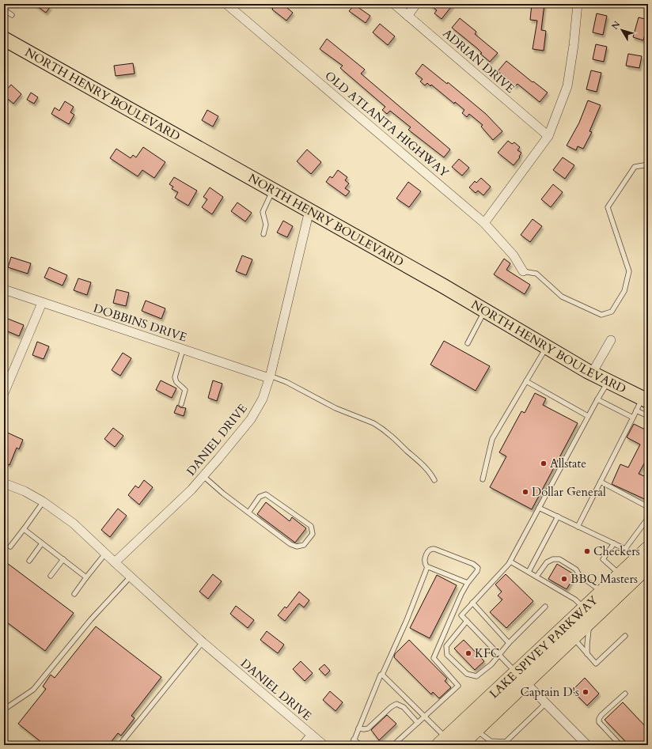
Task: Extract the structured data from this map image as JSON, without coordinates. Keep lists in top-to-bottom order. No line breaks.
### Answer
{"streets":{"highway":["LAKE SPIVEY PARKWAY"],"main road":["NORTH HENRY BOULEVARD"],"street":["ADRIAN DRIVE","OLD ATLANTA HIGHWAY","DOBBINS DRIVE","DANIEL DRIVE"]},"crossings":[["NORTH HENRY BOULEVARD","DANIEL DRIVE"],["DOBBINS DRIVE","DANIEL DRIVE"]],"places":["Allstate","Dollar General","Checkers","BBQ Masters","KFC","Captain D's"],"north":"top left"}
